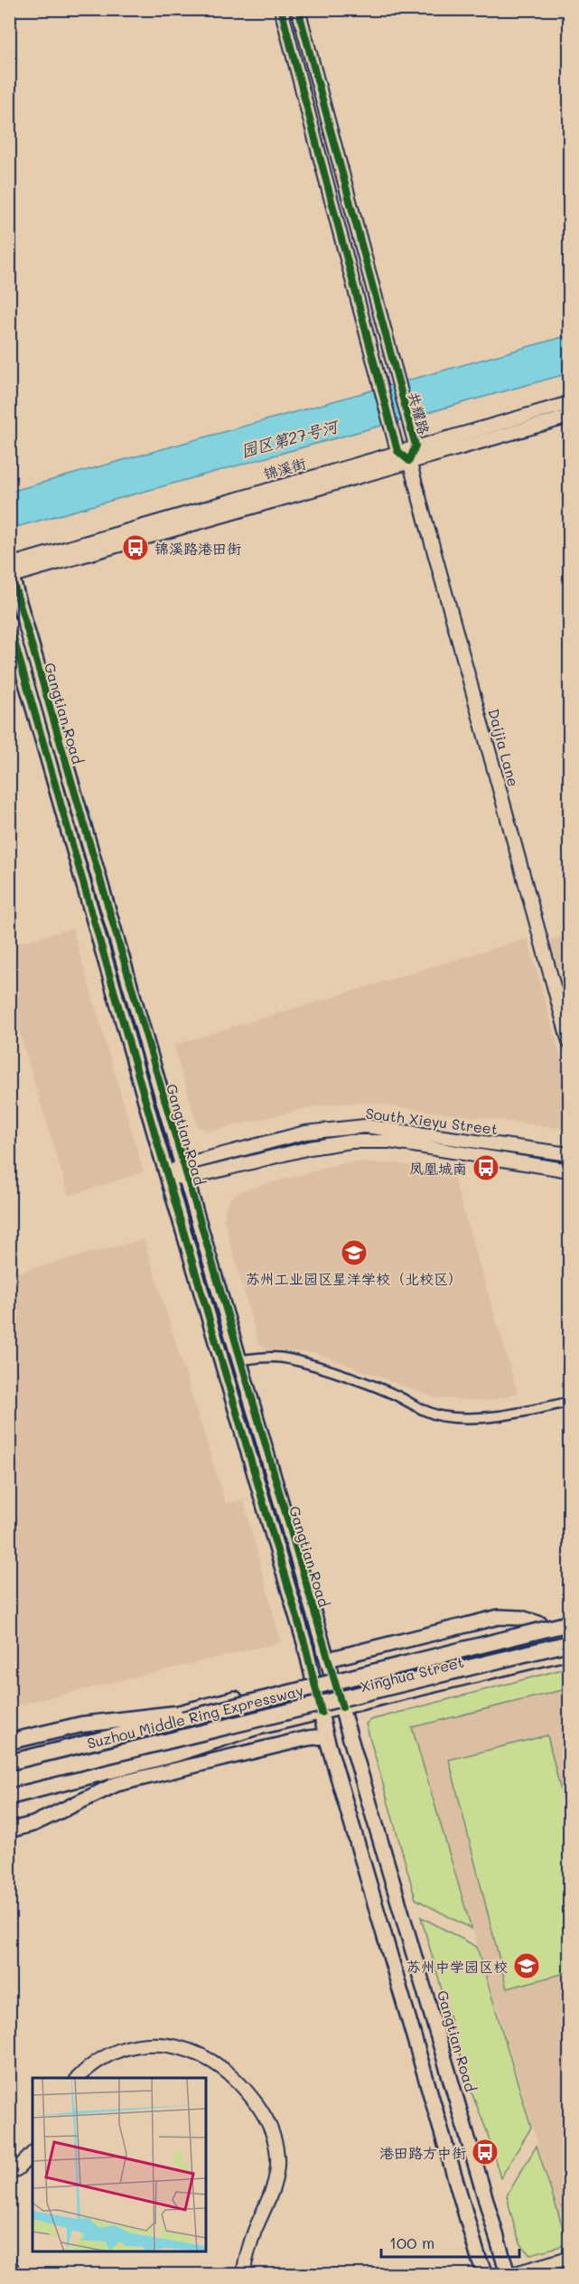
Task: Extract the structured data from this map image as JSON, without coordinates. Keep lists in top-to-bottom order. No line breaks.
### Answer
{"streets":{"highway":["Suzhou Middle Ring Expressway"],"main road":["Gangtian Road","Xinghua Street"],"street":["共耀路","锦溪街","Daijia Lane","South Xieyu Street"]},"crossings":[["共耀路","锦溪街"],["共耀路","Daijia Lane"],["锦溪街","Gangtian Road"],["锦溪街","Daijia Lane"],["Gangtian Road","South Xieyu Street"],["Gangtian Road","Xinghua Street"]],"water":["园区第27号河"],"places":{"bus stop":["锦溪路港田街","凤凰城南","港田路方中街"],"school or university":["苏州工业园区星洋学校（北校区）","苏州中学园区校"]},"scale_bar":"100 m"}
